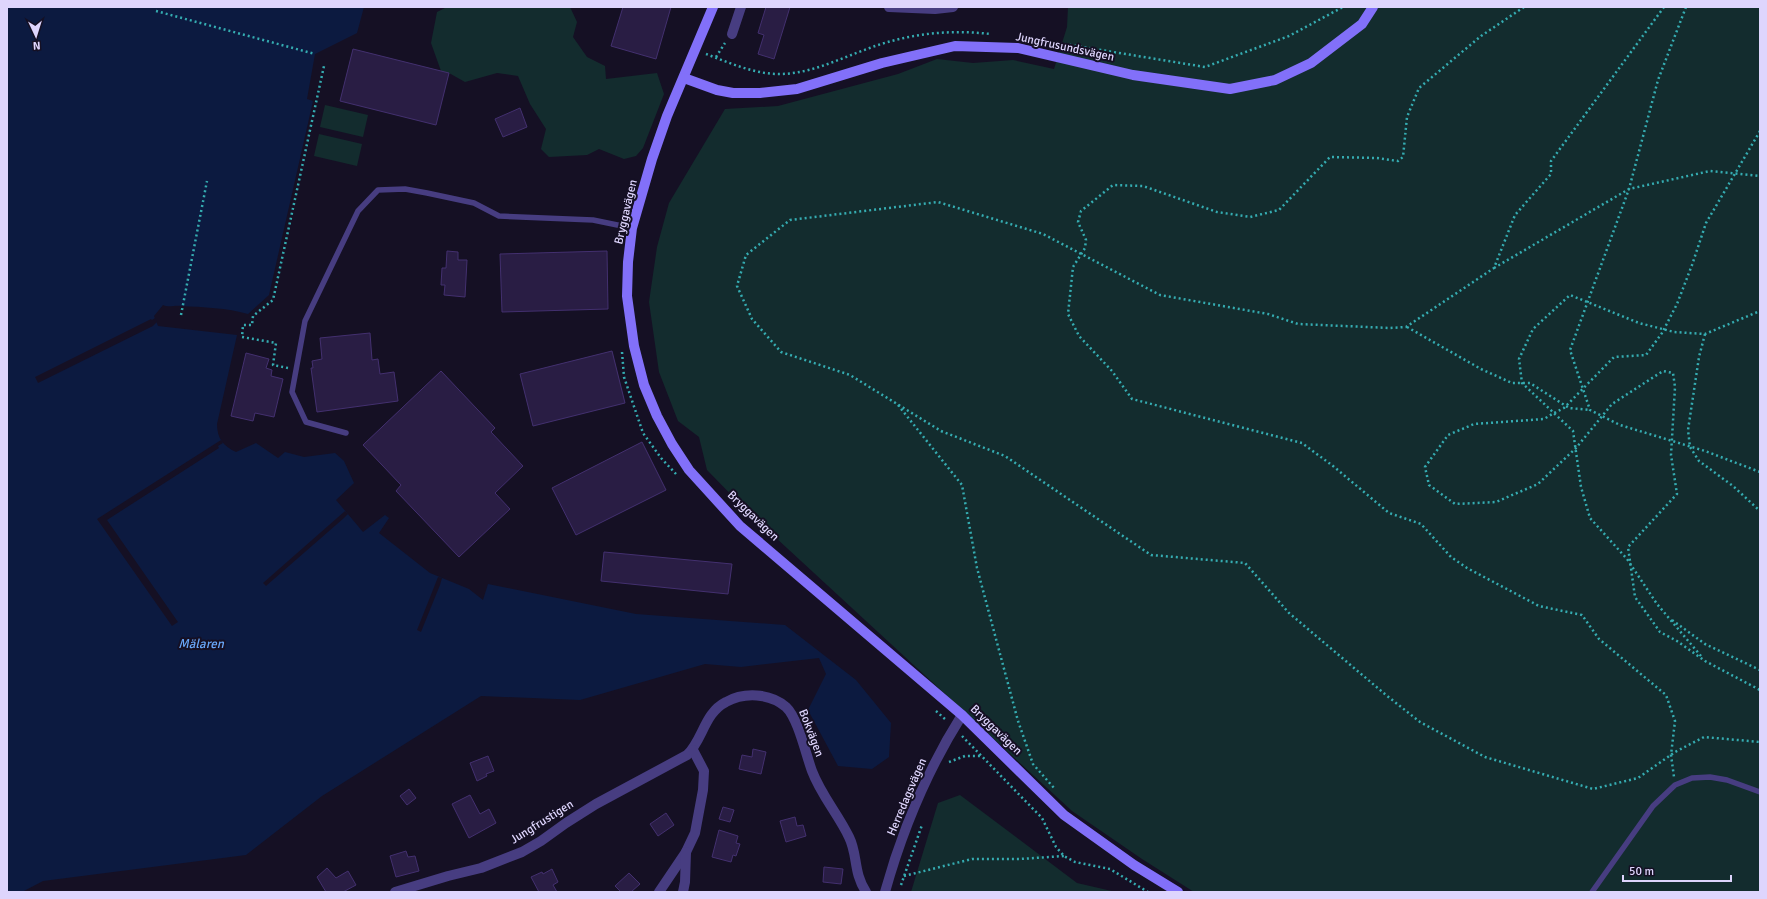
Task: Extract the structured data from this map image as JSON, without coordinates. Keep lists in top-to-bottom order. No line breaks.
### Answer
{"streets":{"main road":["Jungfrusundsvägen","Bryggavägen"],"street":["Bokvägen","Herredagsvägen","Jungfrustigen"]},"crossings":[["Jungfrusundsvägen","Bryggavägen"],["Bryggavägen","Herredagsvägen"],["Bokvägen","Jungfrustigen"]],"water":["Mälaren"],"scale_bar":"50 m","north":"bottom"}
